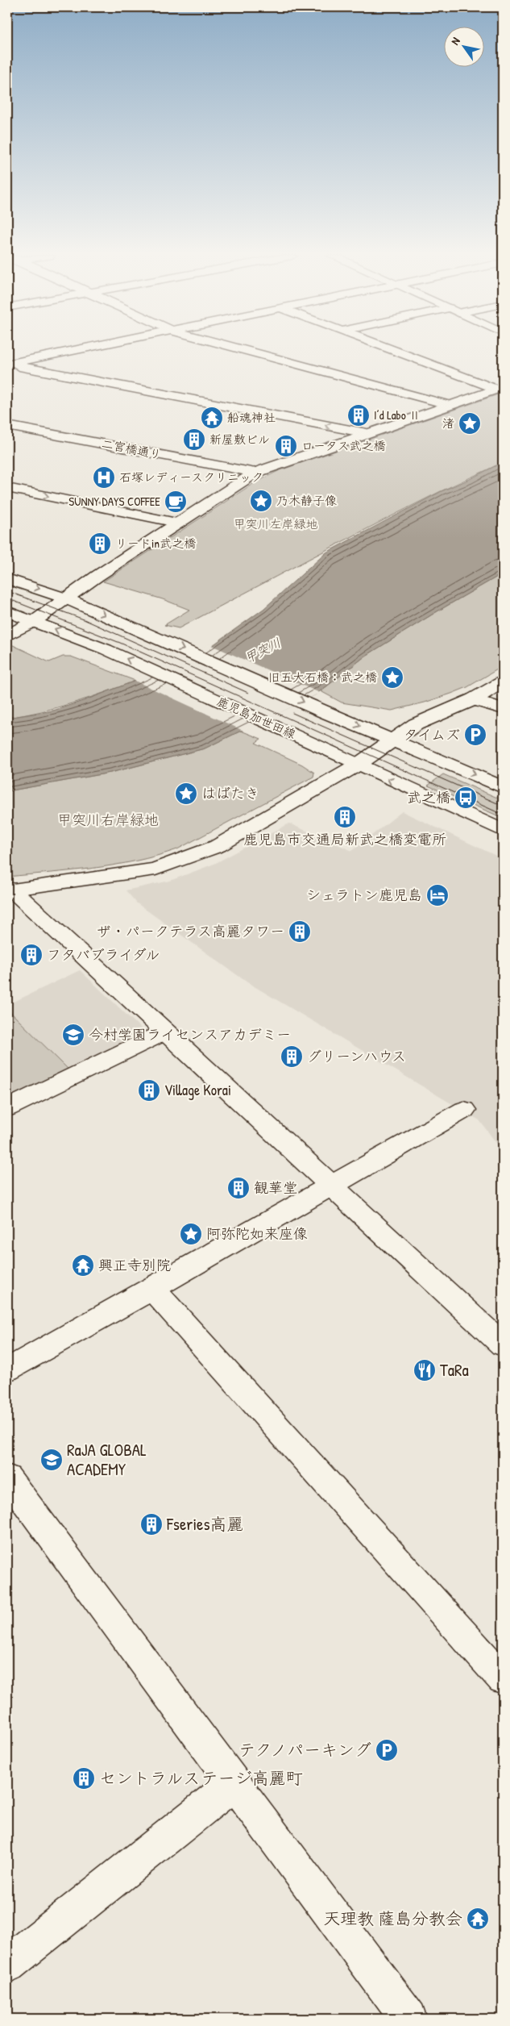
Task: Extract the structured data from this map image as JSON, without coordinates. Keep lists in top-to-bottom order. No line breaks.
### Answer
{"streets":{"street":["二宮橋通り","鹿児島加世田線"]},"water":["甲突川"],"parks":["甲突川左岸緑地","甲突川右岸緑地"],"places":{"building":["I’d Labo Ⅱ","新屋敷ビル","ロータス武之橋","リードin武之橋","鹿児島市交通局新武之橋変電所","ザ・パークテラス高麗タワー","フタバブライダル","グリーンハウス","Village Korai","観華堂","Fseries高麗","セントラルステージ高麗町"],"temple":["船魂神社","興正寺別院","天理教 薩島分教会"],"place":["渚","乃木静子像","旧五大石橋：武之橋","はばたき","阿弥陀如来座像"],"hospital":["石塚レディースクリニック"],"cafe":["SUNNY DAYS COFFEE"],"parking":["タイムズ","テクノパーキング"],"bus stop":["武之橋"],"hotel":["シェラトン鹿児島"],"school or university":["今村学園ライセンスアカデミー","RaJA GLOBAL ACADEMY"],"restaurant":["TaRa"]},"north":"top left"}
